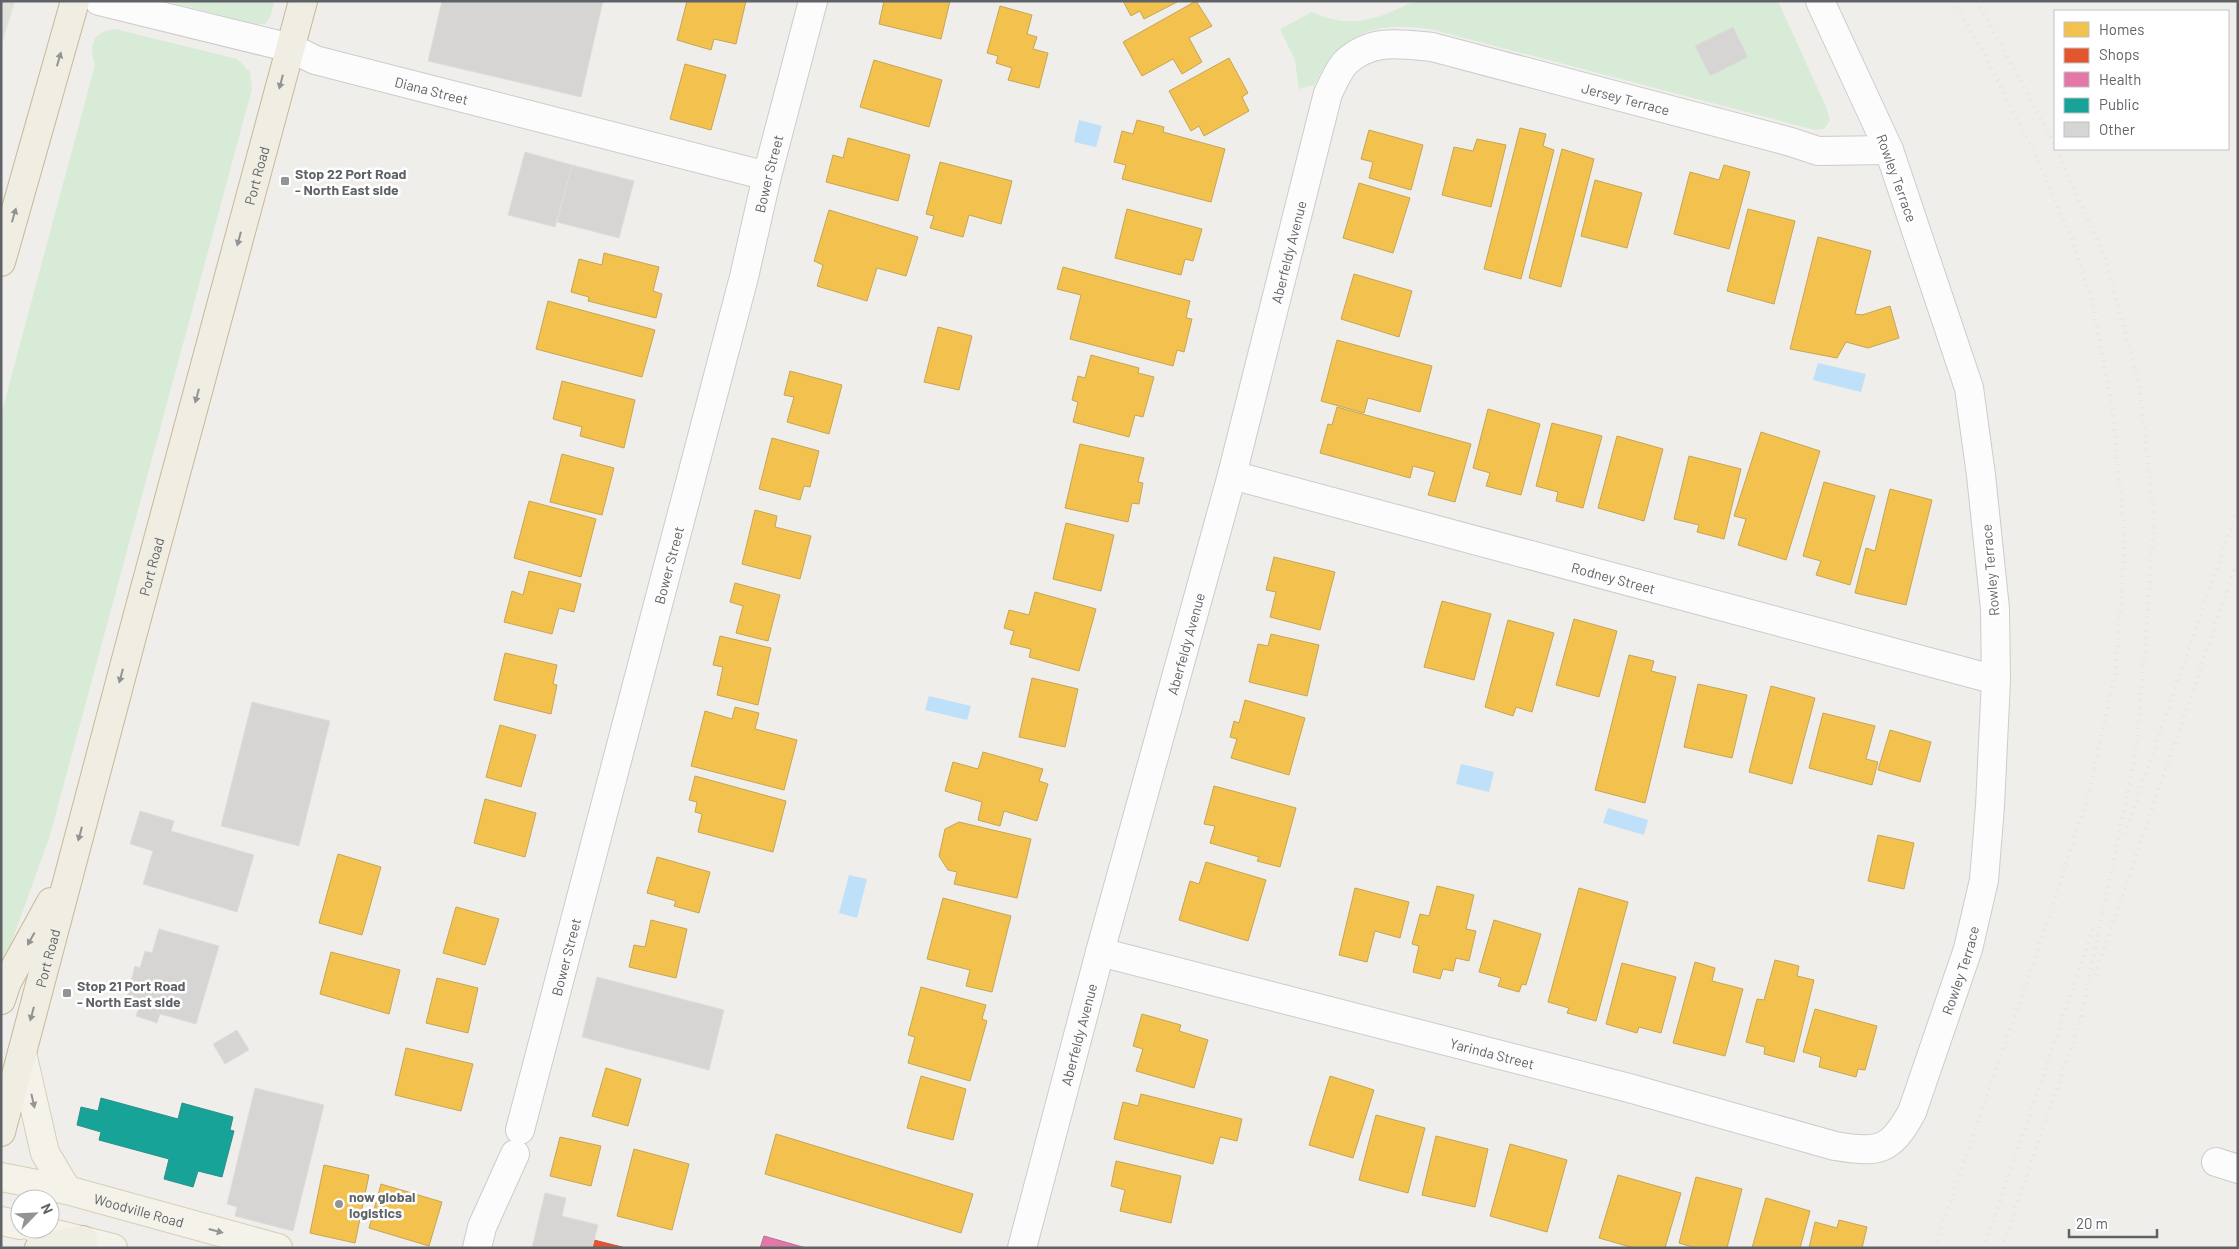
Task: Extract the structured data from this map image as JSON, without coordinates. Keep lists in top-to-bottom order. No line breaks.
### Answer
{"streets":{"highway":["Port Road"],"main road":["Woodville Road"],"street":["Diana Street","Jersey Terrace","Bower Street","Rowley Terrace","Aberfeldy Avenue","Rodney Street","Yarinda Street"]},"crossings":[["Diana Street","Bower Street"],["Diana Street","Port Road"],["Jersey Terrace","Rowley Terrace"],["Jersey Terrace","Aberfeldy Avenue"],["Rowley Terrace","Rodney Street"],["Rowley Terrace","Yarinda Street"],["Aberfeldy Avenue","Rodney Street"],["Aberfeldy Avenue","Yarinda Street"]],"one_way":["Woodville Road"],"places":{"transit":["Stop 22 Port Road - North East side","Stop 21 Port Road - North East side"],"other":["now global logistics"]},"legend":["Homes","Shops","Health","Public","Other"],"scale_bar":"20 m","north":"top right"}
